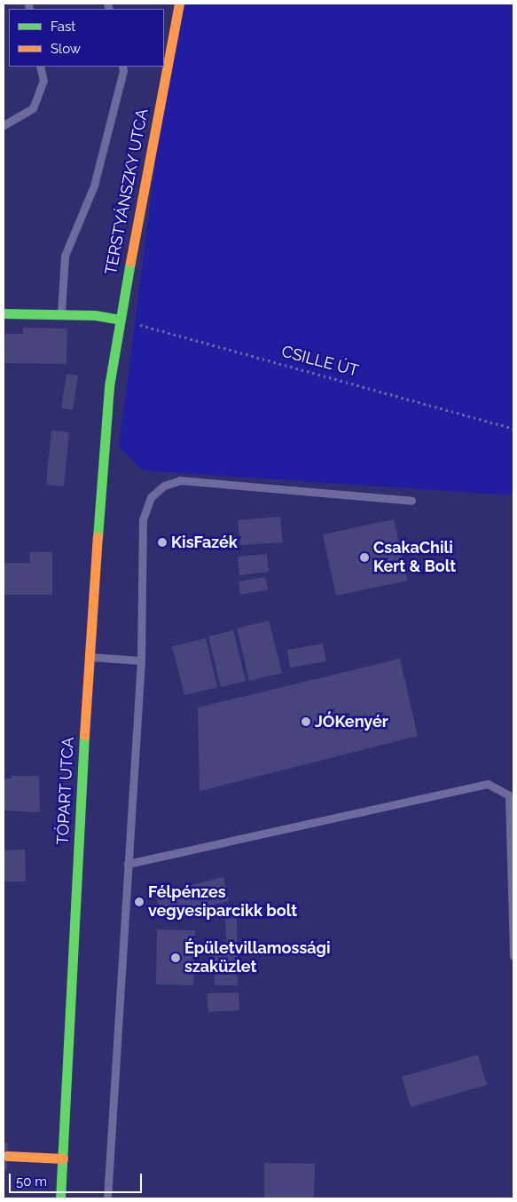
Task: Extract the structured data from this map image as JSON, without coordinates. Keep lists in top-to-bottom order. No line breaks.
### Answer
{"streets":{"main road":["TERSTYÁNSZKY UTCA","TÓPART UTCA"],"path":["CSILLE ÚT"]},"crossings":[["TERSTYÁNSZKY UTCA","CSILLE ÚT"],["TERSTYÁNSZKY UTCA","TÓPART UTCA"]],"places":["KisFazék","CsakaChili Kert & Bolt","JÓKenyér","Félpénzes vegyesiparcikk bolt","Épületvillamossági szaküzlet"],"legend":["Fast","Slow"],"scale_bar":"50 m"}
